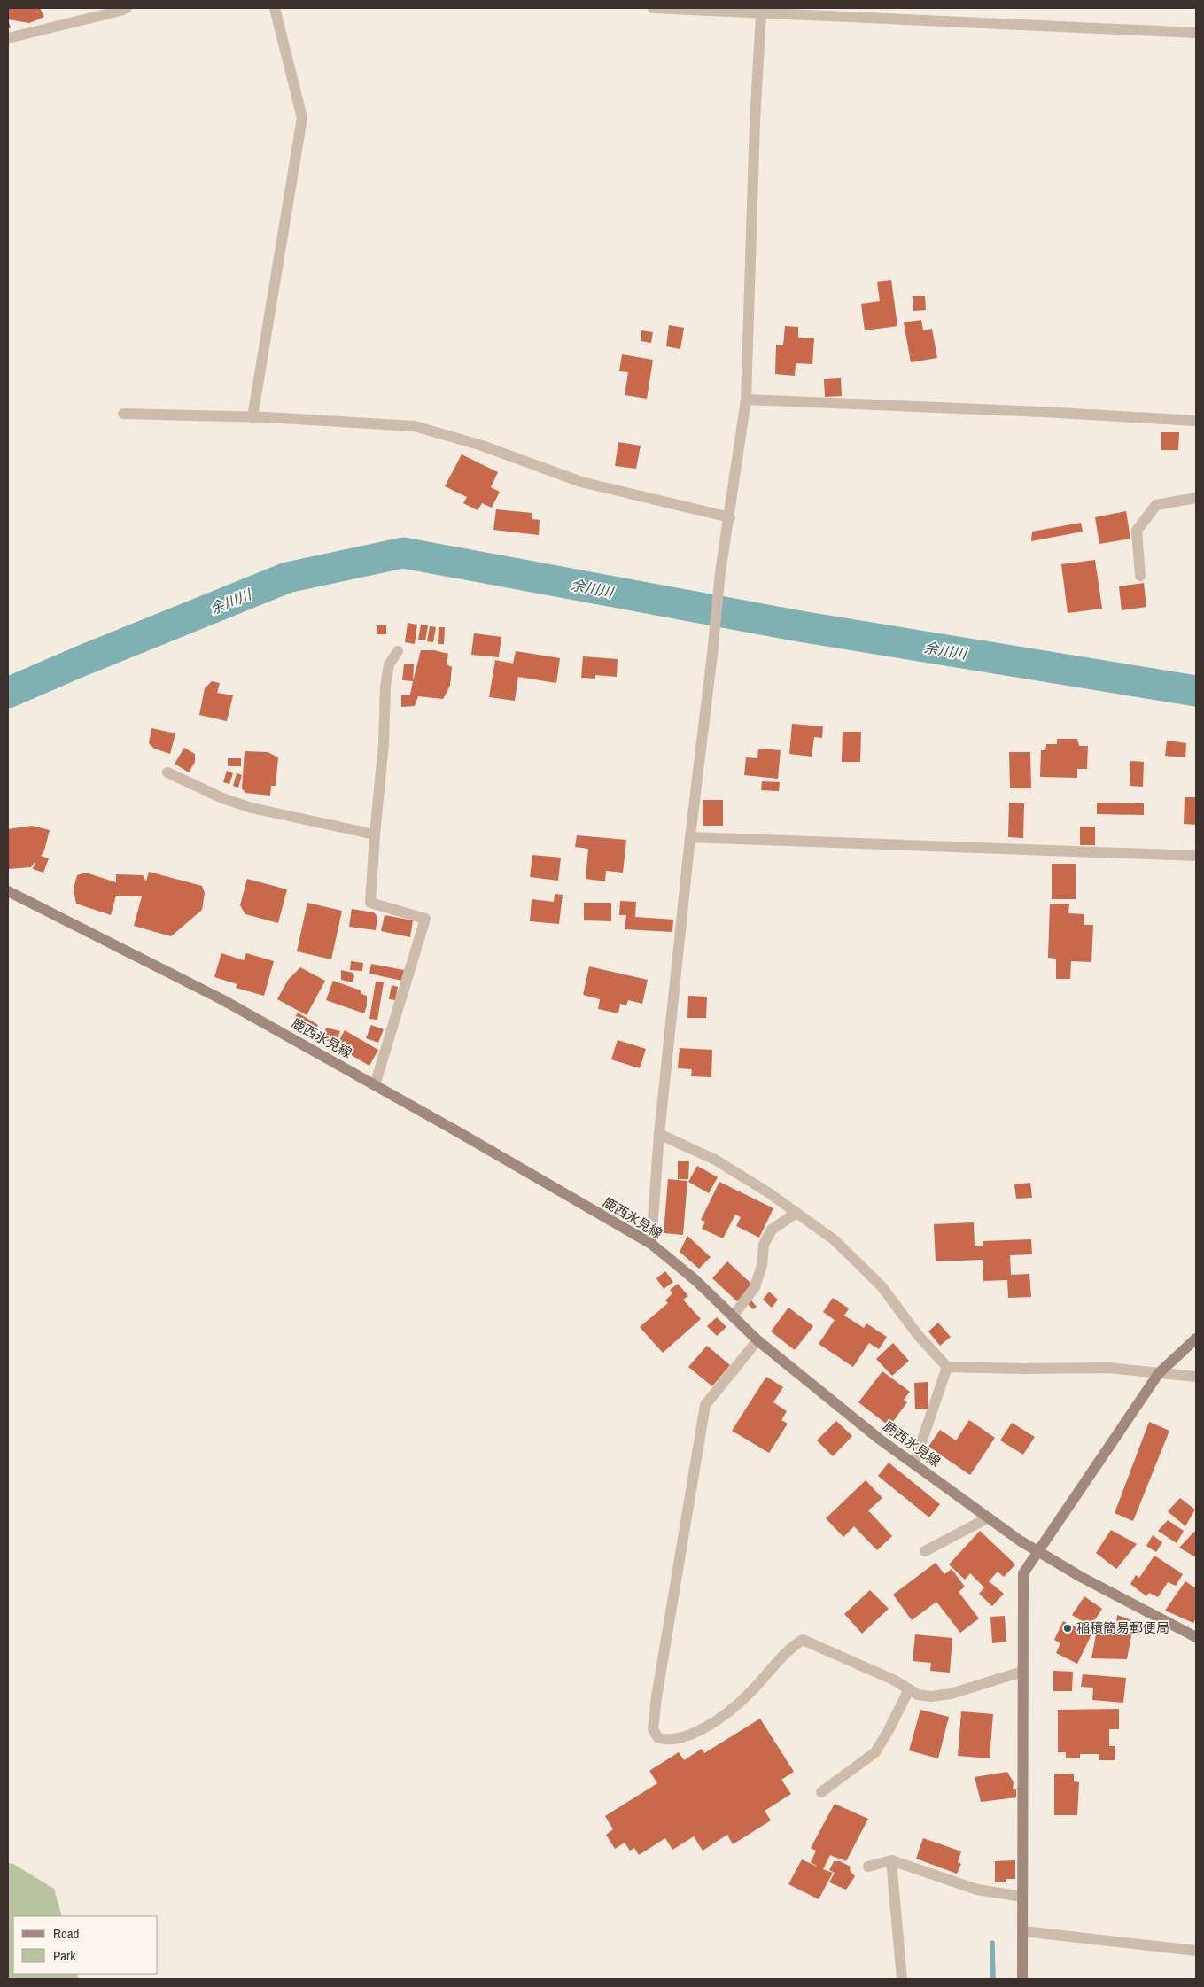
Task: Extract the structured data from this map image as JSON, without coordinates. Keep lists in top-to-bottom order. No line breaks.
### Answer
{"streets":{"main road":["鹿西氷見線"]},"water":["余川川"],"places":["稲積簡易郵便局"],"legend":["Road","Park"]}
